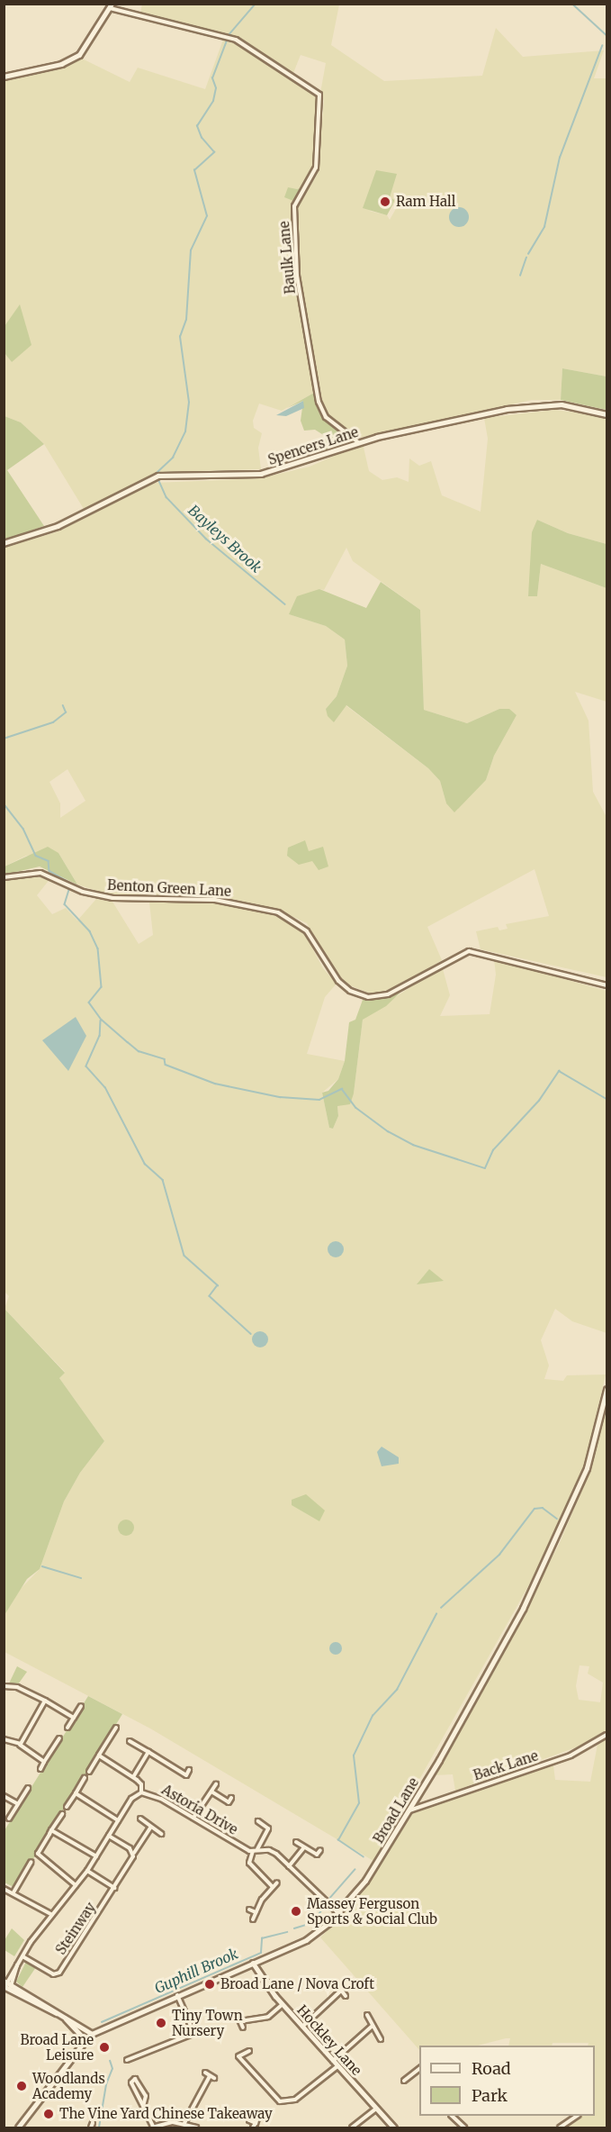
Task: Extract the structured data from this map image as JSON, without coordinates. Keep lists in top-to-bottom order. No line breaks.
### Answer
{"streets":{"street":["Baulk Lane","Spencers Lane","Benton Green Lane","Back Lane","Astoria Drive","Broad Lane","Steinway","Hockley Lane"]},"crossings":[["Baulk Lane","Spencers Lane"],["Back Lane","Broad Lane"],["Astoria Drive","Steinway"],["Broad Lane","Hockley Lane"]],"water":["Bayleys Brook","Guphill Brook"],"places":["Ram Hall","Massey Ferguson Sports & Social Club","Broad Lane / Nova Croft","Tiny Town Nursery","Broad Lane Leisure","Woodlands Academy","The Vine Yard Chinese Takeaway"],"legend":["Road","Park"]}
